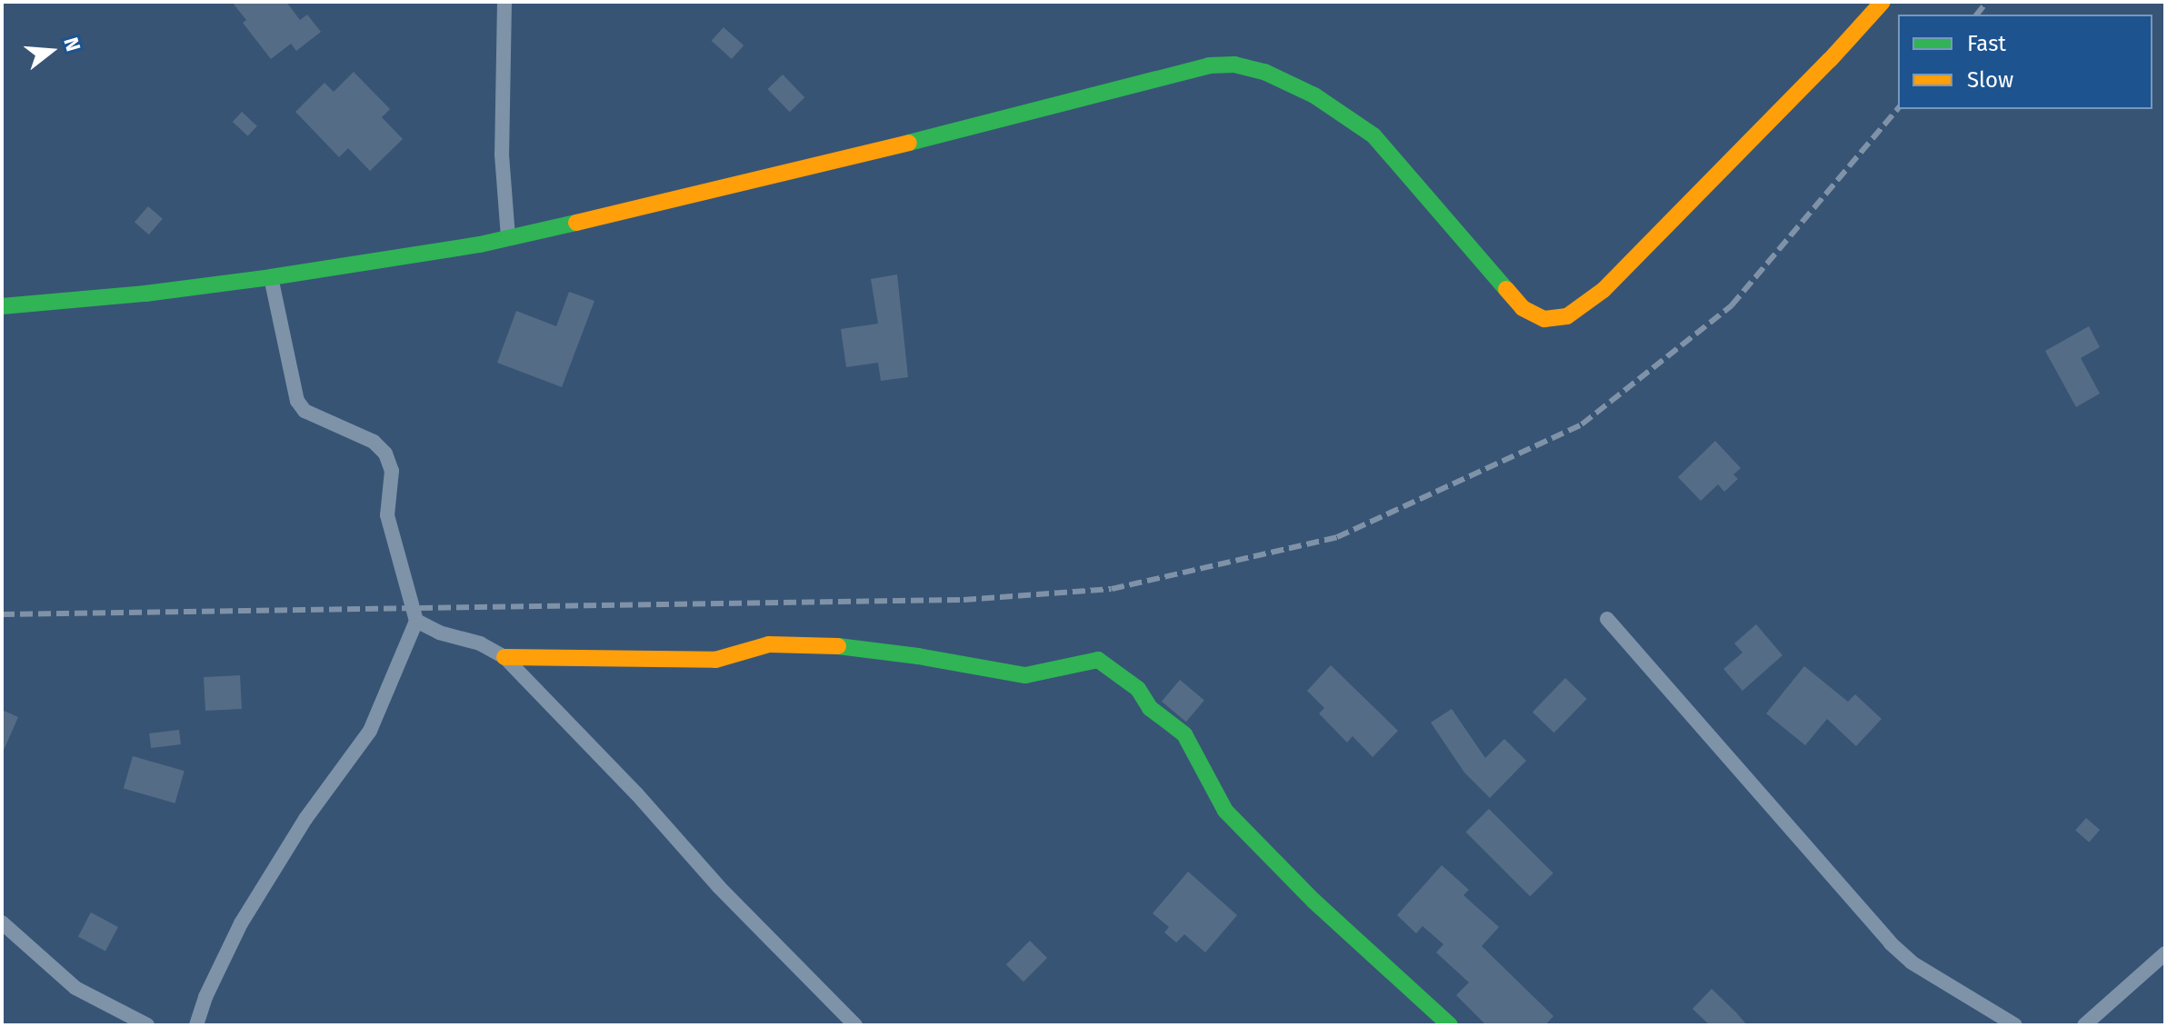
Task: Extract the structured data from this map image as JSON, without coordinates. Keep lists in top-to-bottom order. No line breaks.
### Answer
{"legend":["Fast","Slow"],"north":"right"}
